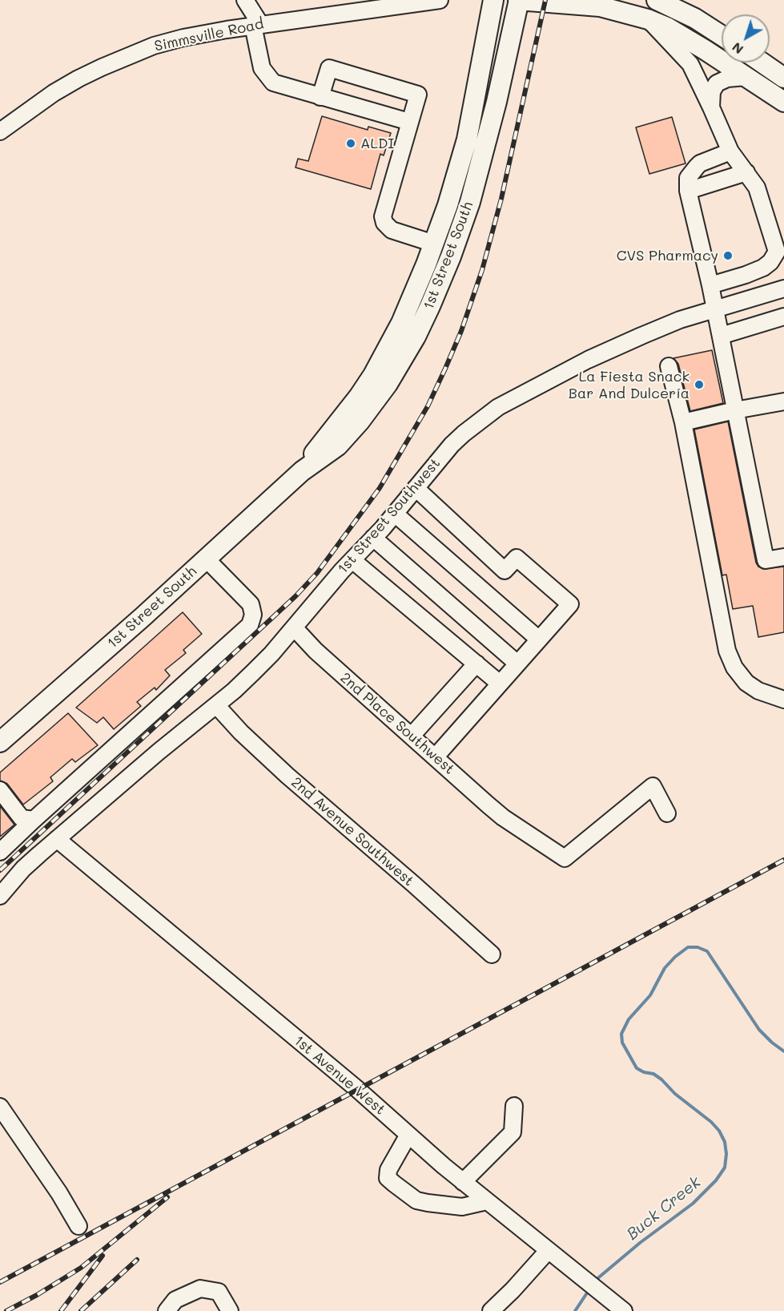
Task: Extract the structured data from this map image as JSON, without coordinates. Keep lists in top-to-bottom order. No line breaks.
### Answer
{"streets":{"main road":["1st Street South"],"street":["Simmsville Road","1st Street Southwest","2nd Place Southwest","2nd Avenue Southwest","1st Avenue West"]},"crossings":[["1st Street Southwest","2nd Place Southwest"],["1st Street Southwest","2nd Avenue Southwest"],["1st Street Southwest","1st Avenue West"]],"water":["Buck Creek"],"places":["ALDI","CVS Pharmacy","La Fiesta Snack Bar And Dulcería"],"north":"bottom left"}
